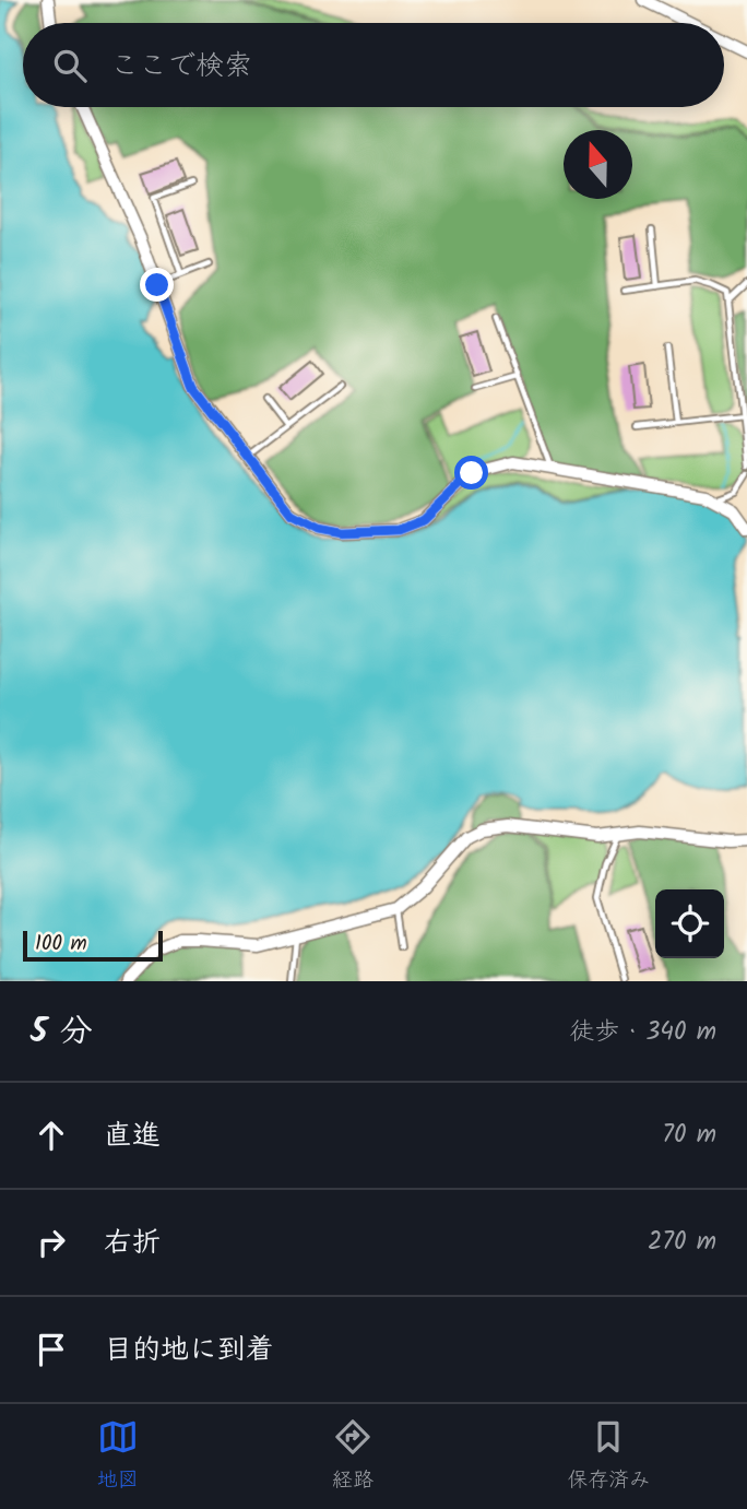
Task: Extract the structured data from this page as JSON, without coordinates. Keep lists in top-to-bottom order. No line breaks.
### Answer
{"scale_bar":"100 m","north":"top","page":{"search":"ここで検索","scale":"100 m","heading":["5 分","徒歩 · 340 m"],"list":[["直進","70 m"],["右折","270 m"],"目的地に到着"],"nav":["地図","経路","保存済み"]}}
